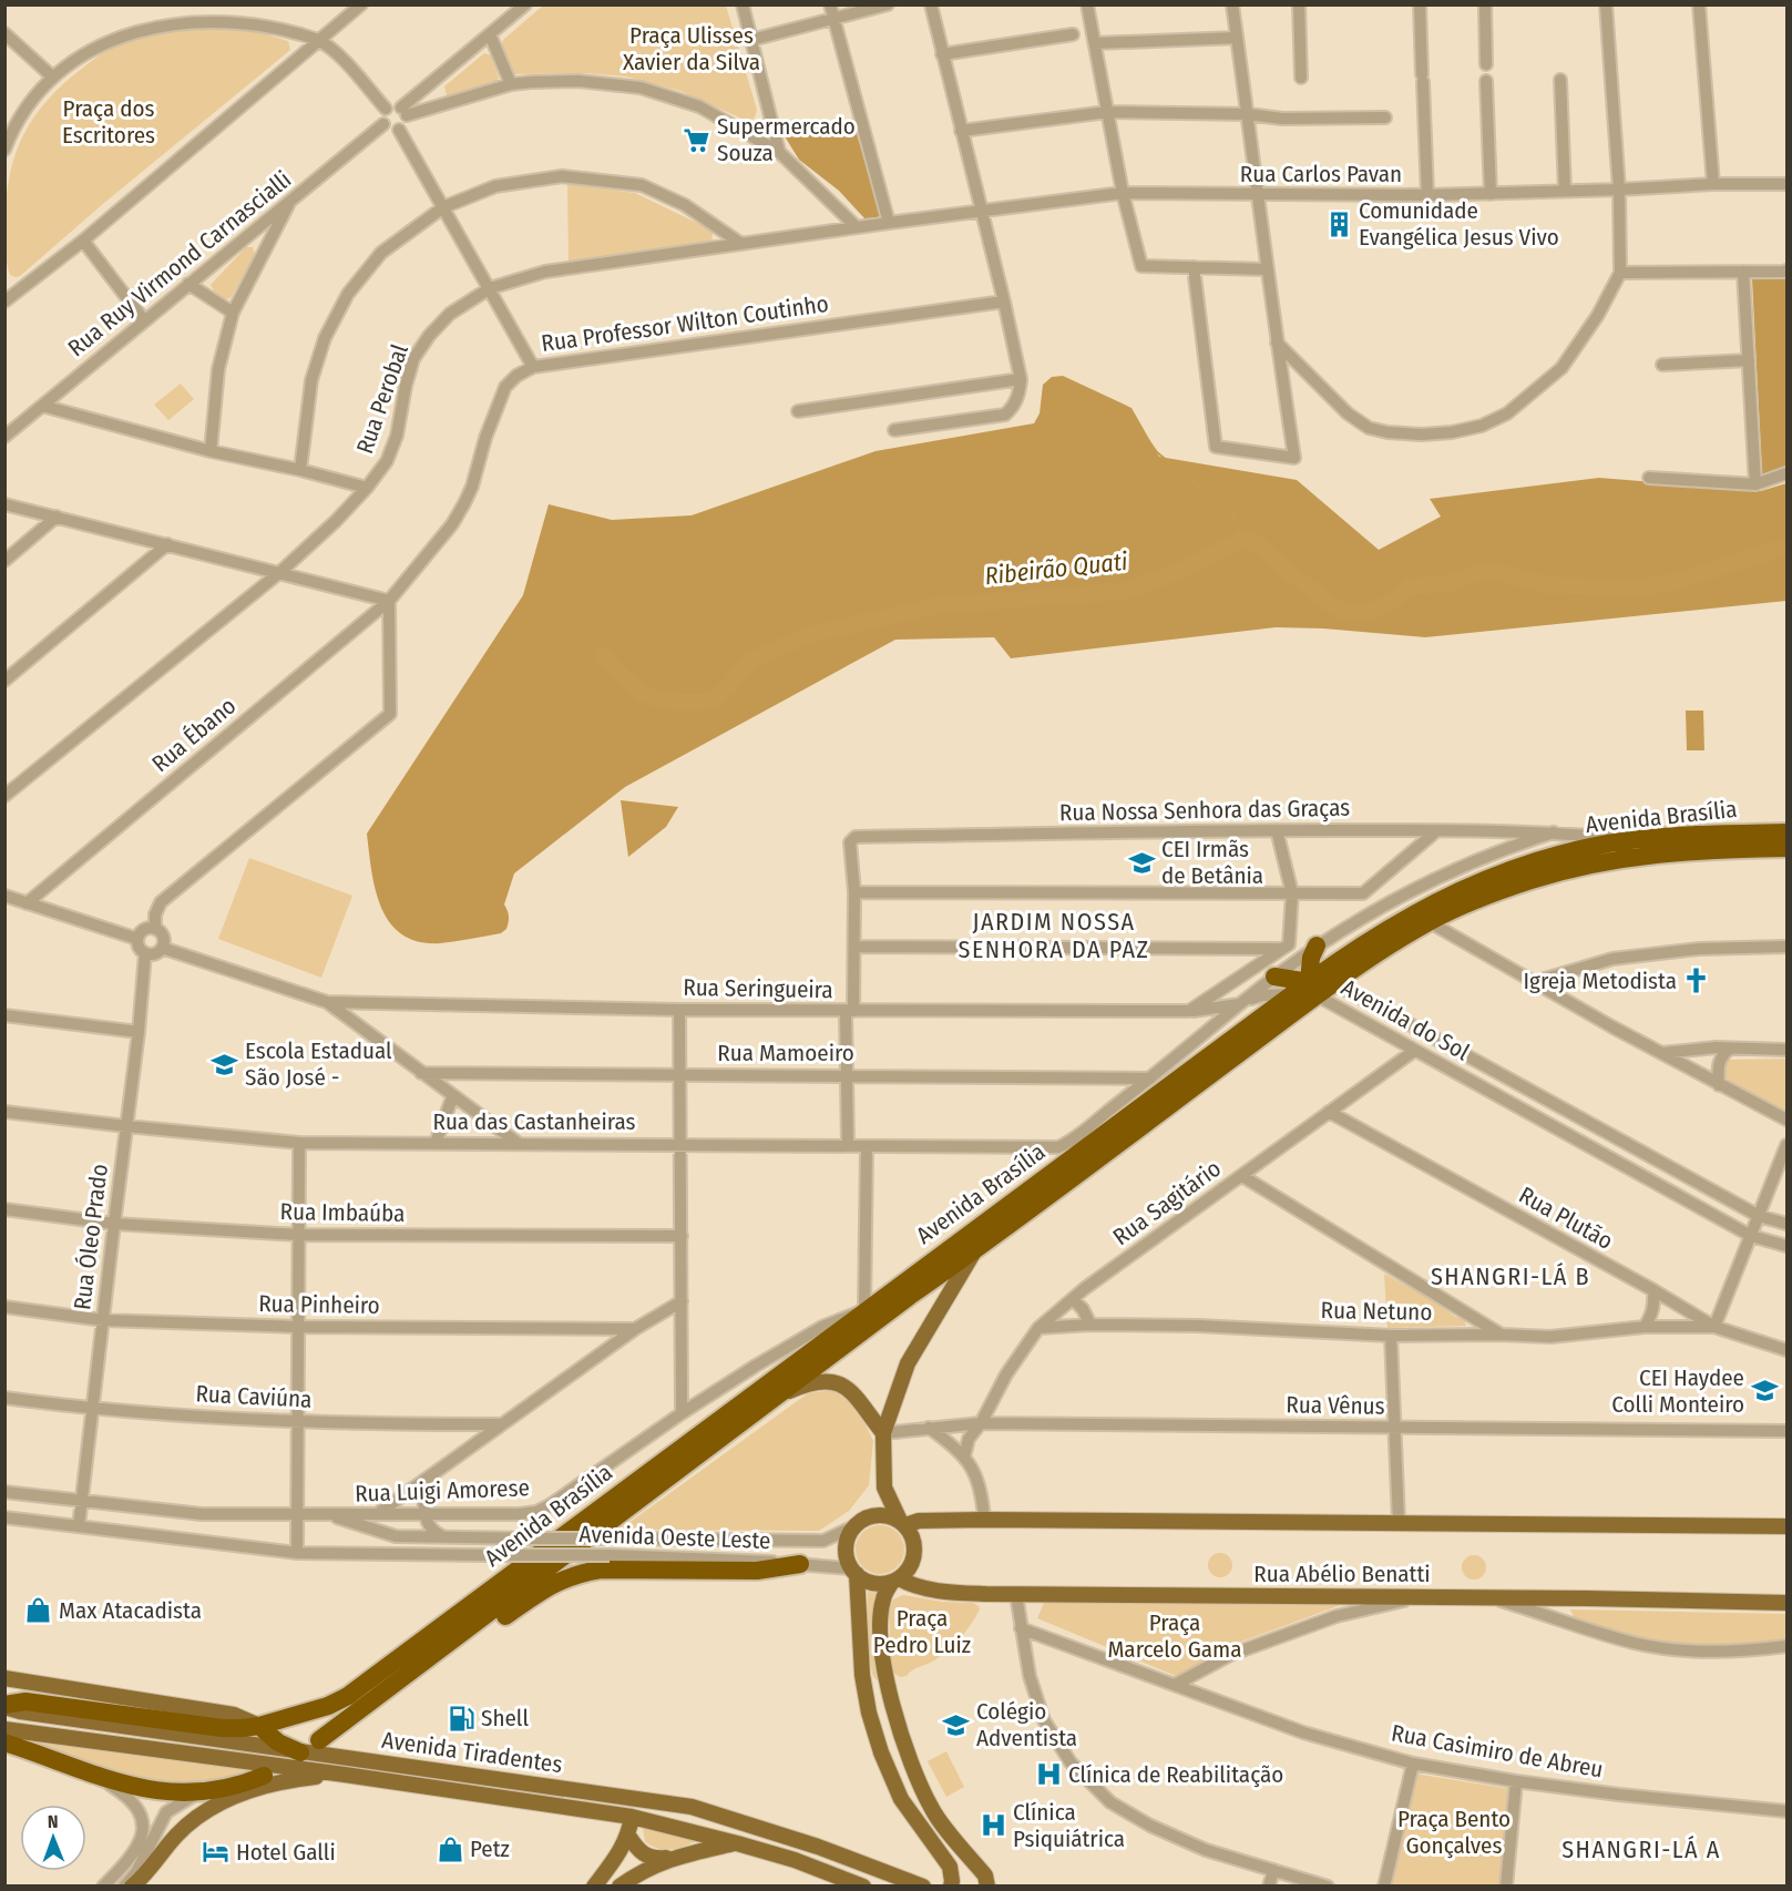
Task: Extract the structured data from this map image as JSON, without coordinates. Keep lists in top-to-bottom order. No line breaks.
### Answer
{"streets":{"highway":["Avenida Brasília"],"main road":["Rua Abélio Benatti","Avenida Tiradentes"],"street":["Rua Carlos Pavan","Rua Ruy Virmond Carnascialli","Rua Professor Wilton Coutinho","Rua Perobal","Rua Ébano","Rua Nossa Senhora das Graças","Rua Seringueira","Avenida do Sol","Rua Mamoeiro","Rua das Castanheiras","Rua Sagitário","Rua Imbaúba","Rua Plutão","Rua Óleo Prado","Rua Pinheiro","Rua Netuno","Rua Caviúna","Rua Vênus","Rua Luigi Amorese","Avenida Oeste Leste","Rua Casimiro de Abreu"]},"crossings":[["Rua Carlos Pavan","Rua Perobal"],["Rua Professor Wilton Coutinho","Rua Ébano"],["Rua Nossa Senhora das Graças","Avenida Brasília"],["Avenida Brasília","Rua Seringueira"],["Avenida Brasília","Avenida do Sol"],["Avenida Brasília","Rua Mamoeiro"],["Avenida Brasília","Rua das Castanheiras"],["Avenida Brasília","Rua Luigi Amorese"],["Avenida Brasília","Avenida Tiradentes"],["Avenida do Sol","Rua Sagitário"],["Rua das Castanheiras","Rua Óleo Prado"],["Rua Sagitário","Rua Plutão"],["Rua Sagitário","Rua Netuno"],["Rua Sagitário","Rua Vênus"],["Rua Imbaúba","Rua Óleo Prado"],["Rua Plutão","Rua Netuno"],["Rua Óleo Prado","Rua Pinheiro"],["Rua Óleo Prado","Rua Caviúna"],["Rua Óleo Prado","Rua Luigi Amorese"],["Avenida Oeste Leste","Rua Abélio Benatti"]],"districts":["JARDIM NOSSA SENHORA DA PAZ","SHANGRI-LÁ B","SHANGRI-LÁ A"],"water":["Ribeirão Quati"],"parks":["Praça Ulisses Xavier da Silva","Praça dos Escritores","Praça Pedro Luiz","Praça Marcelo Gama","Praça Bento Gonçalves"],"places":{"supermarket":["Supermercado Souza"],"building":["Comunidade Evangélica Jesus Vivo"],"school or university":["CEI Irmãs de Betânia","Escola Estadual São José -","CEI Haydee Colli Monteiro","Colégio Adventista"],"church":["Igreja Metodista"],"shop":["Max Atacadista","Petz"],"fuel station":["Shell"],"hospital":["Clínica de Reabilitação","Clínica Psiquiátrica"],"hotel":["Hotel Galli"]},"north":"top"}
